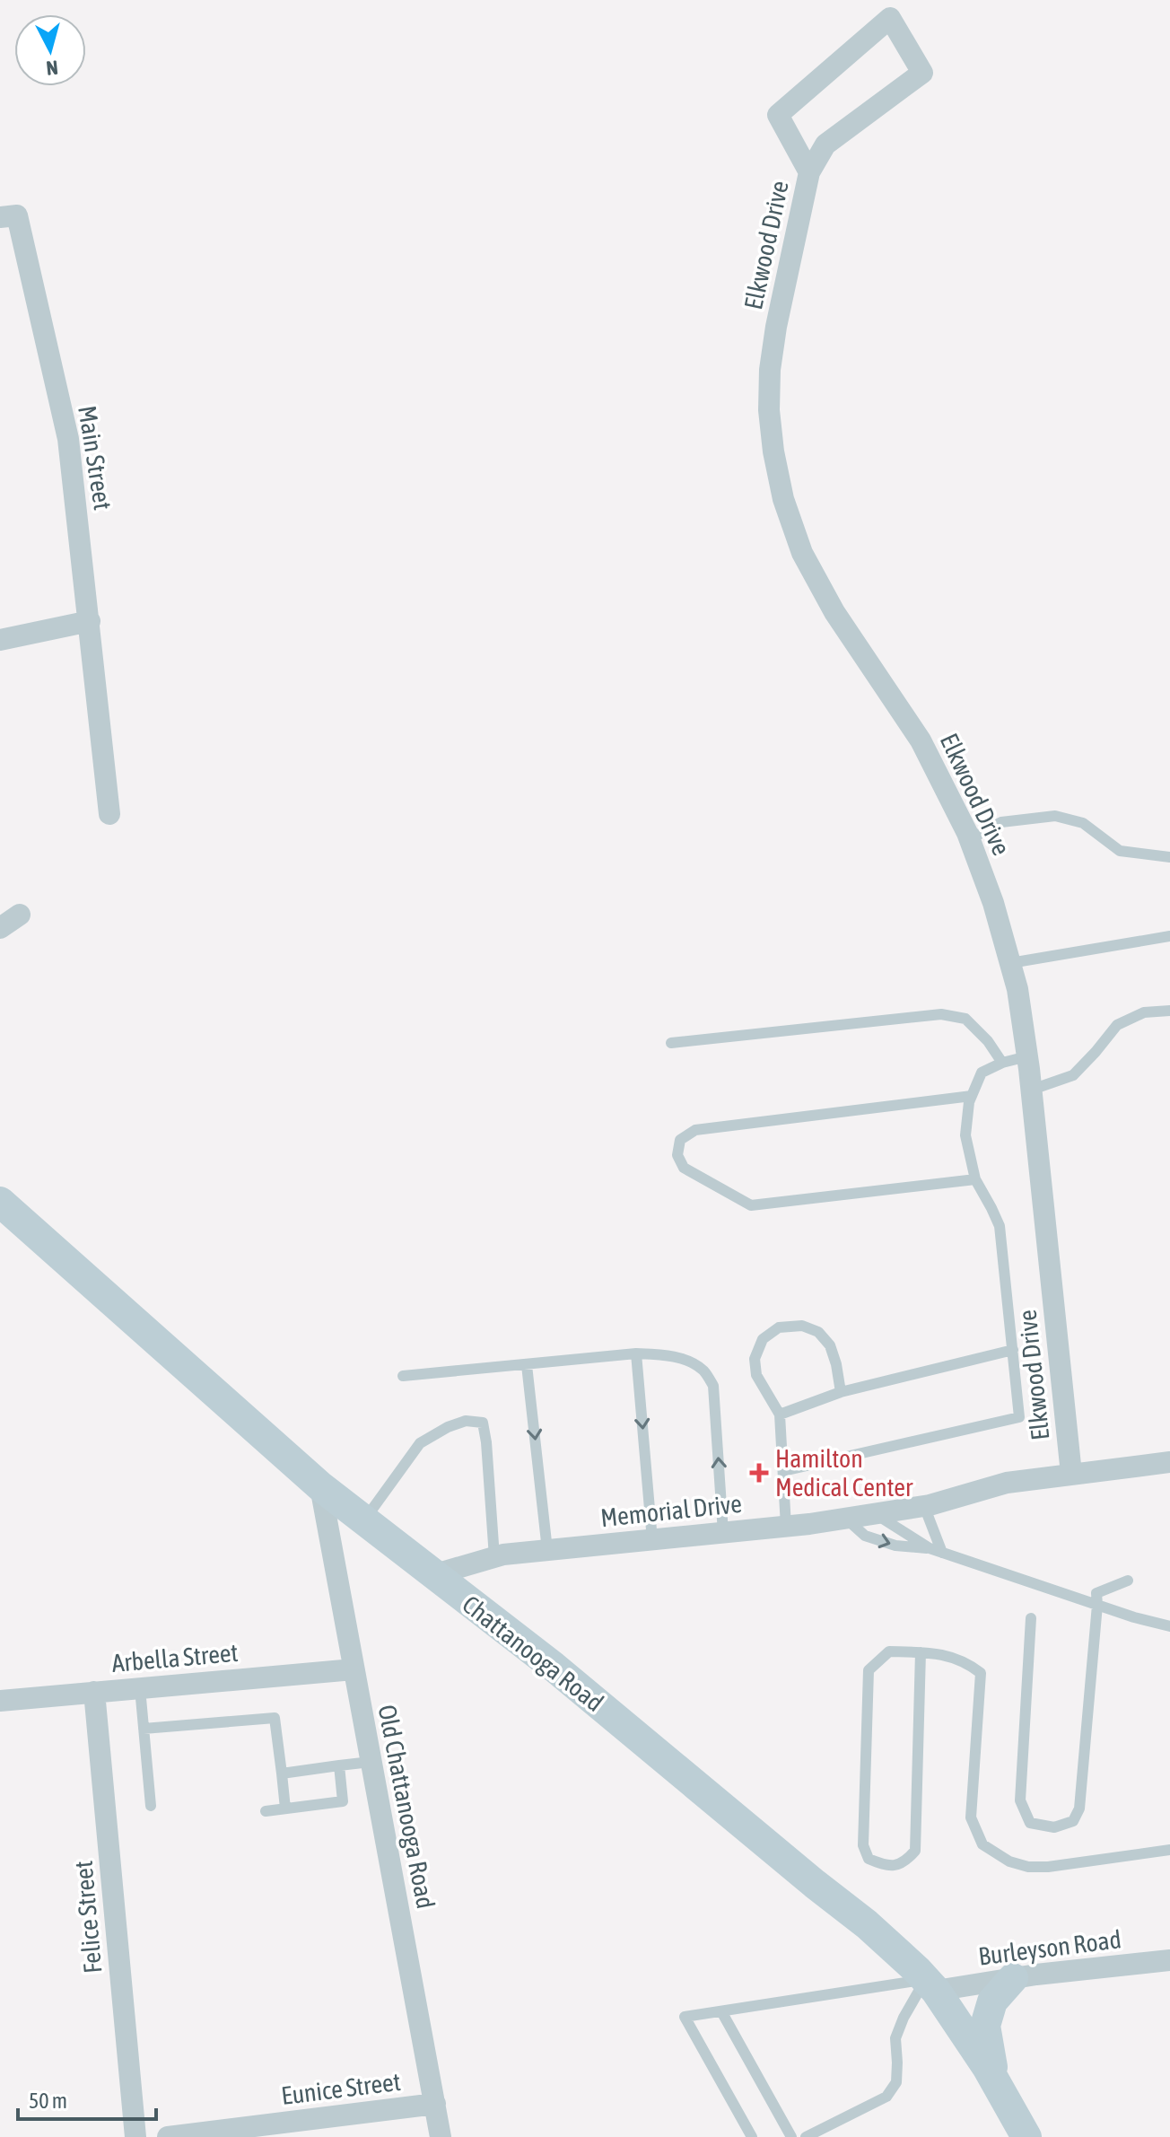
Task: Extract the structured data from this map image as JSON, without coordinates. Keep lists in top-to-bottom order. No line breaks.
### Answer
{"streets":{"main road":["Chattanooga Road"],"street":["Elkwood Drive","Main Street","Memorial Drive","Arbella Street","Old Chattanooga Road","Felice Street","Burleyson Road","Eunice Street"]},"crossings":[["Elkwood Drive","Memorial Drive"],["Memorial Drive","Chattanooga Road"],["Chattanooga Road","Old Chattanooga Road"],["Chattanooga Road","Burleyson Road"],["Arbella Street","Old Chattanooga Road"],["Arbella Street","Felice Street"],["Old Chattanooga Road","Eunice Street"]],"places":{"health":["Hamilton Medical Center"]},"scale_bar":"50 m","north":"bottom"}
